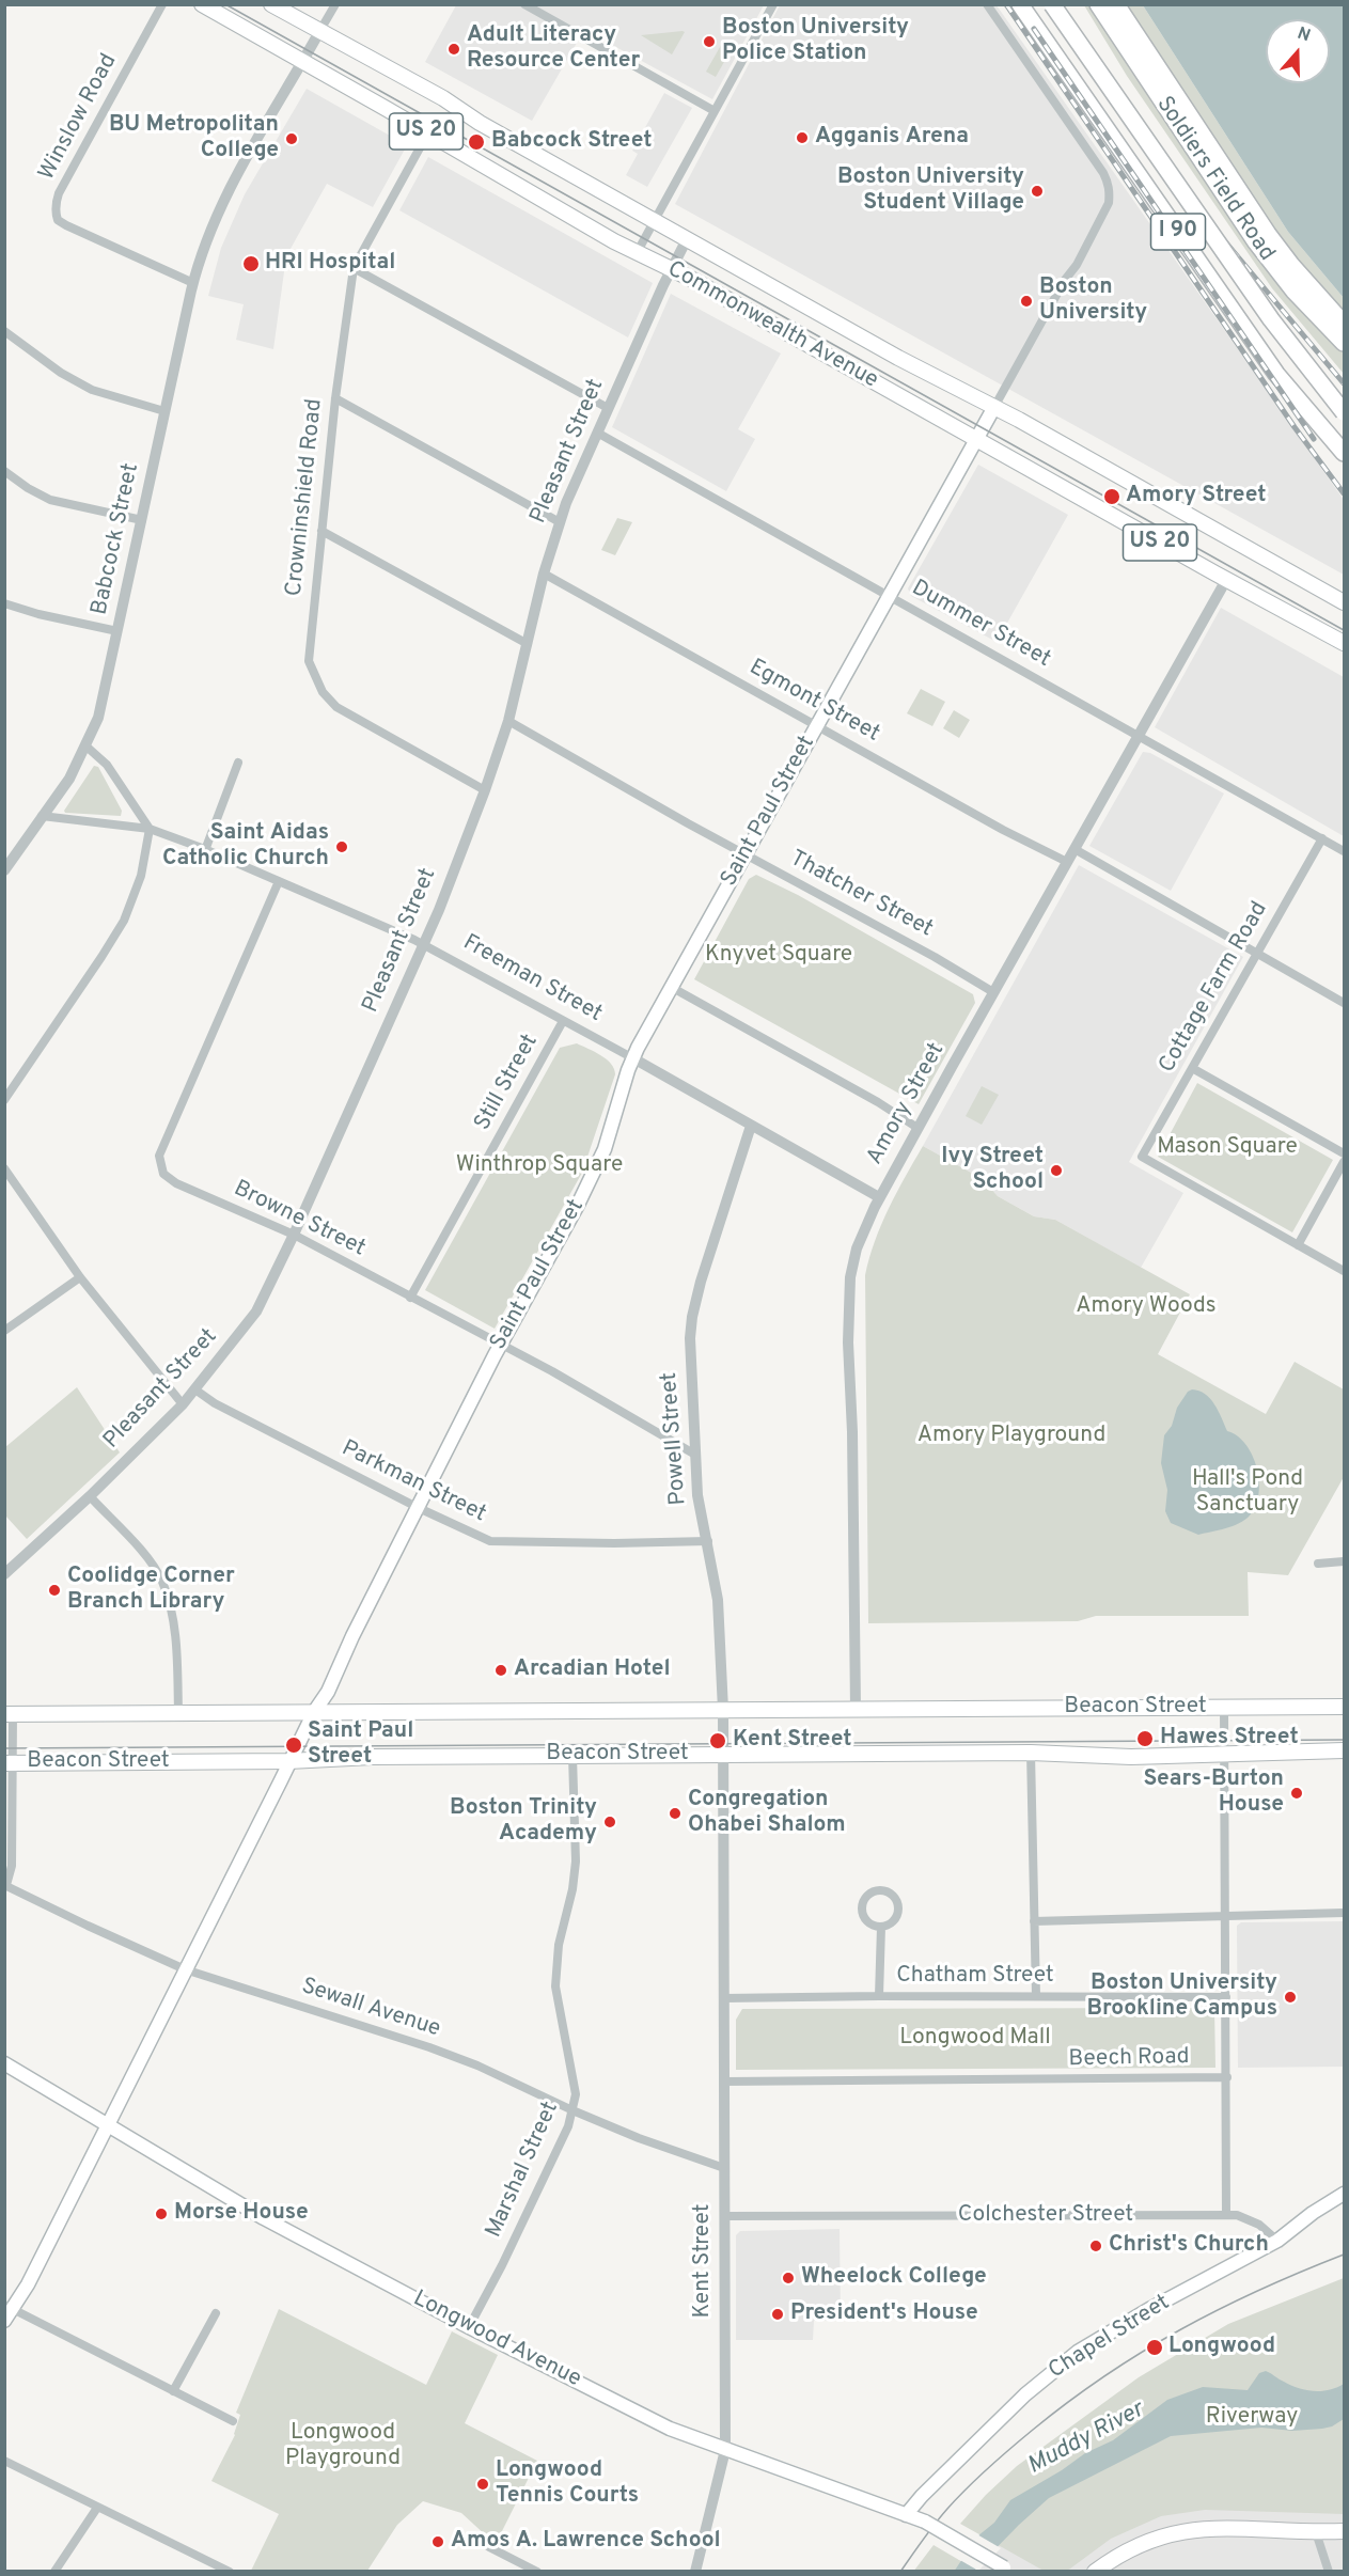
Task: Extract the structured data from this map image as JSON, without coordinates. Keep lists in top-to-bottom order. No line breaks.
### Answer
{"streets":{"highway":["Soldiers Field Road","I 90"],"main road":["US 20","Commonwealth Avenue","Saint Paul Street","Beacon Street","Chapel Street","Longwood Avenue"],"street":["Winslow Road","Pleasant Street","Crowninshield Road","Babcock Street","Dummer Street","Egmont Street","Thatcher Street","Freeman Street","Cottage Farm Road","Still Street","Amory Street","Browne Street","Powell Street","Parkman Street","Chatham Street","Sewall Avenue","Beech Road","Marshal Street","Colchester Street","Kent Street"]},"crossings":[["Winslow Road","Babcock Street"],["Commonwealth Avenue","Pleasant Street"],["Commonwealth Avenue","Crowninshield Road"],["Commonwealth Avenue","Babcock Street"],["Commonwealth Avenue","Saint Paul Street"],["Commonwealth Avenue","Amory Street"],["Pleasant Street","Crowninshield Road"],["Pleasant Street","Dummer Street"],["Pleasant Street","Egmont Street"],["Pleasant Street","Thatcher Street"],["Pleasant Street","Freeman Street"],["Pleasant Street","Browne Street"],["Pleasant Street","Parkman Street"],["Babcock Street","Freeman Street"],["Dummer Street","Saint Paul Street"],["Dummer Street","Cottage Farm Road"],["Dummer Street","Amory Street"],["Egmont Street","Saint Paul Street"],["Egmont Street","Amory Street"],["Saint Paul Street","Thatcher Street"],["Saint Paul Street","Freeman Street"],["Saint Paul Street","Browne Street"],["Saint Paul Street","Parkman Street"],["Saint Paul Street","Beacon Street"],["Saint Paul Street","Sewall Avenue"],["Saint Paul Street","Longwood Avenue"],["Thatcher Street","Amory Street"],["Freeman Street","Still Street"],["Freeman Street","Amory Street"],["Freeman Street","Browne Street"],["Freeman Street","Powell Street"],["Still Street","Browne Street"],["Amory Street","Beacon Street"],["Browne Street","Powell Street"],["Powell Street","Parkman Street"],["Powell Street","Beacon Street"],["Powell Street","Kent Street"],["Beacon Street","Marshal Street"],["Beacon Street","Kent Street"],["Chatham Street","Kent Street"],["Sewall Avenue","Marshal Street"],["Sewall Avenue","Kent Street"],["Beech Road","Kent Street"],["Marshal Street","Longwood Avenue"],["Colchester Street","Kent Street"],["Colchester Street","Chapel Street"],["Kent Street","Longwood Avenue"],["Chapel Street","Longwood Avenue"]],"water":["Muddy River"],"parks":["Knyvet Square","Mason Square","Winthrop Square","Amory Woods","Amory Playground","Hall's Pond Sanctuary","Longwood Mall","Riverway","Longwood Playground"],"places":["Boston University Police Station","Adult Literacy Resource Center","Agganis Arena","BU Metropolitan College","Babcock Street","Boston University Student Village","HRI Hospital","Boston University","Amory Street","Saint Aidas Catholic Church","Ivy Street School","Coolidge Corner Branch Library","Arcadian Hotel","Hawes Street","Kent Street","Saint Paul Street","Sears-Burton House","Congregation Ohabei Shalom","Boston Trinity Academy","Boston University Brookline Campus","Morse House","Christ's Church","Wheelock College","President's House","Longwood","Longwood Tennis Courts","Amos A. Lawrence School"],"north":"top"}
